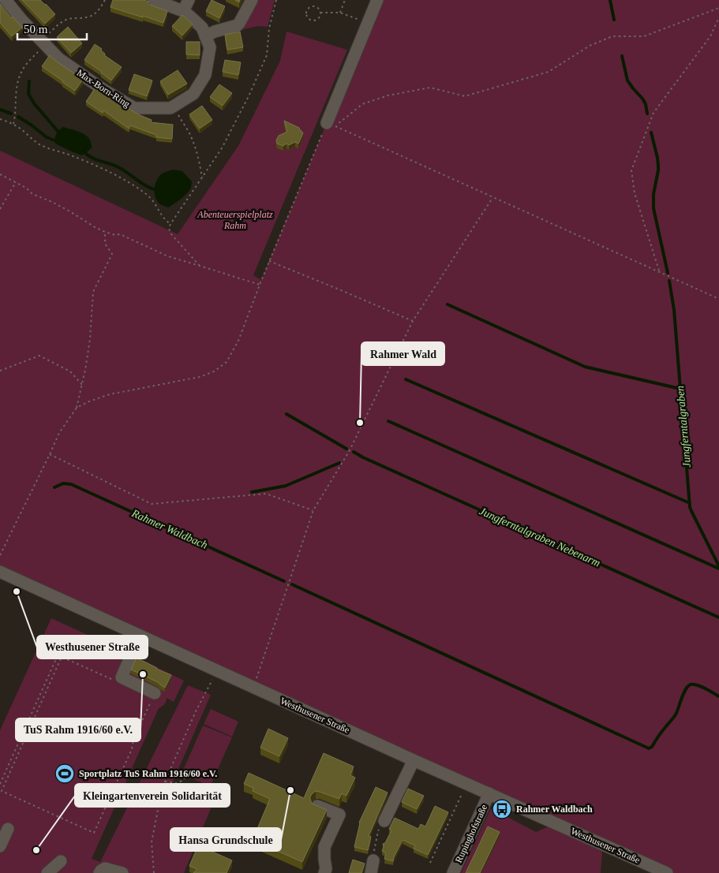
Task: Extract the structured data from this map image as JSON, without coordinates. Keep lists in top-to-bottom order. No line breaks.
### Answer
{"streets":{"street":["Max-Born-Ring","Westhusener Straße","Rupinghofstraße"]},"crossings":[["Westhusener Straße","Rupinghofstraße"]],"water":["Jungferntalgraben","Rahmer Waldbach","Jungferntalgraben Nebenarm"],"parks":["Abenteuerspielplatz Rahm"],"places":{"other":["Rahmer Wald","Westhusener Straße","TuS Rahm 1916/60 e.V.","Hansa Grundschule","Kleingartenverein Solidarität"],"sports":["Sportplatz TuS Rahm 1916/60 e.V."],"bus stop":["Rahmer Waldbach"]},"scale_bar":"50 m"}
